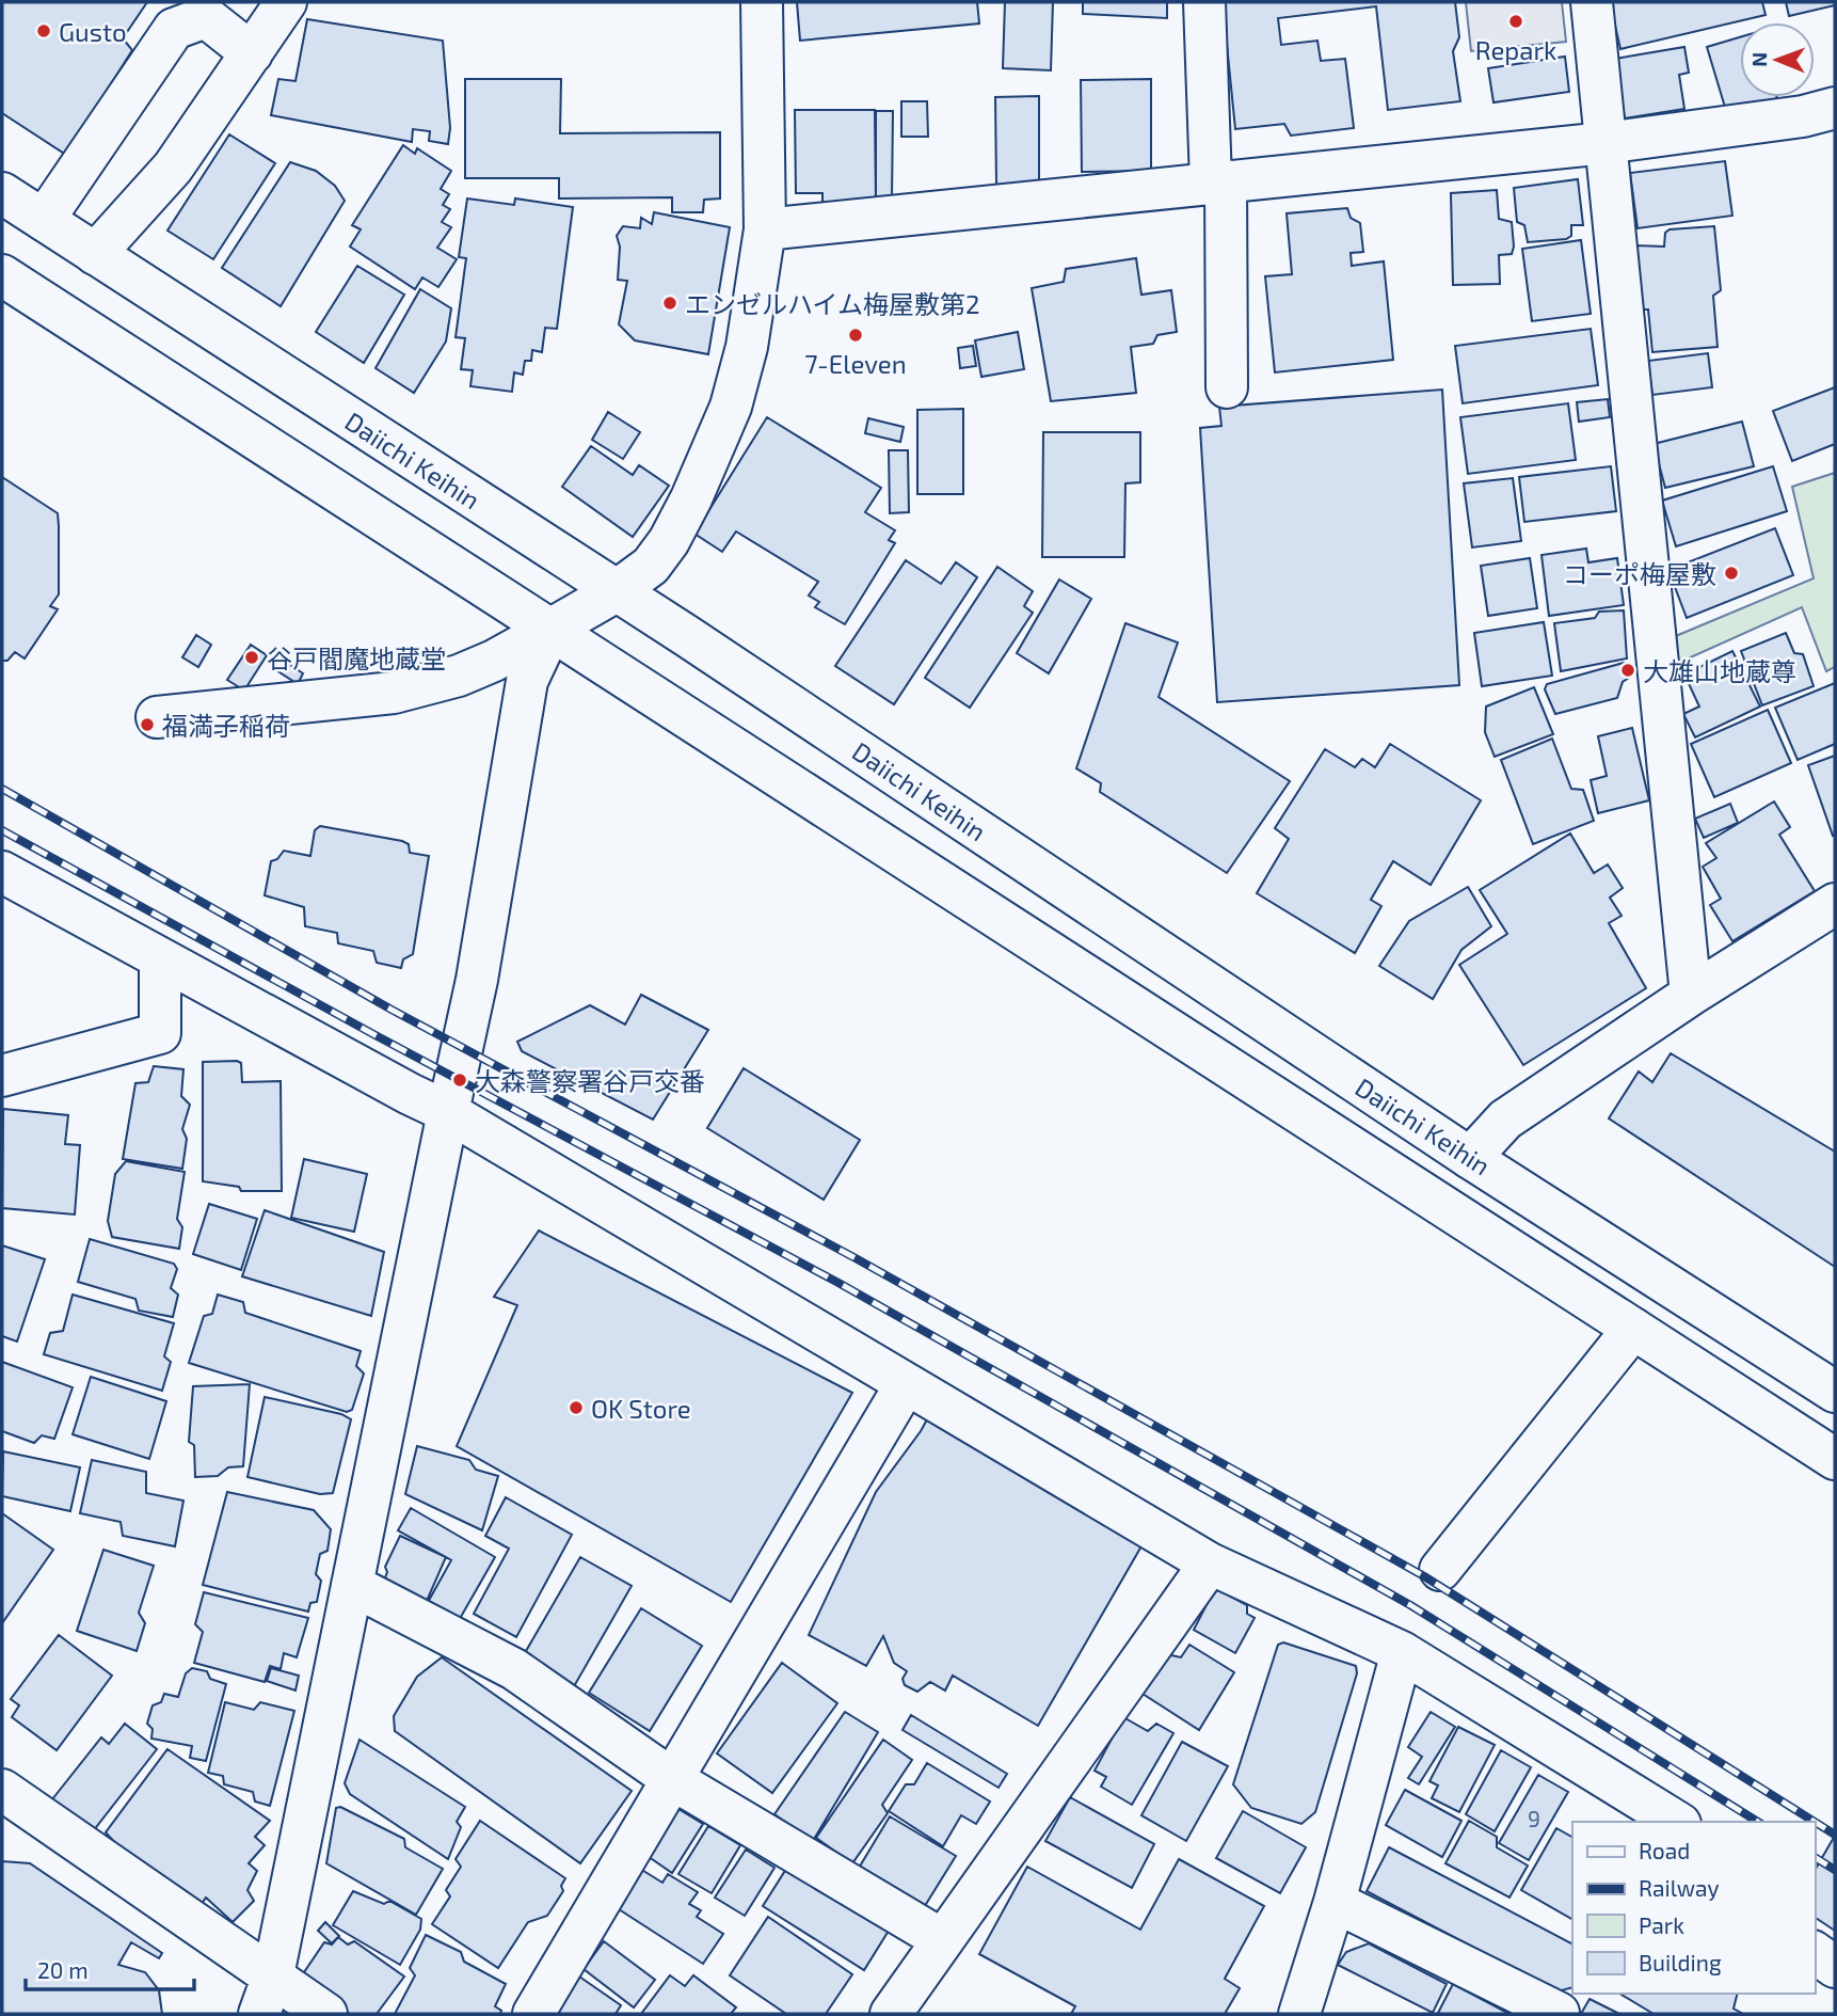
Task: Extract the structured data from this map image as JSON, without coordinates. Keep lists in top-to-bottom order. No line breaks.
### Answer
{"streets":{"main road":["Daiichi Keihin"]},"places":["Repark","Gusto","エンゼルハイム梅屋敷第2","7-Eleven","コーポ梅屋敷","谷戸閻魔地蔵堂","大雄山地蔵尊","福満子稲荷","大森警察署谷戸交番","OK Store"],"house_numbers":["9"],"legend":["Road","Railway","Park","Building"],"scale_bar":"20 m","north":"left"}
